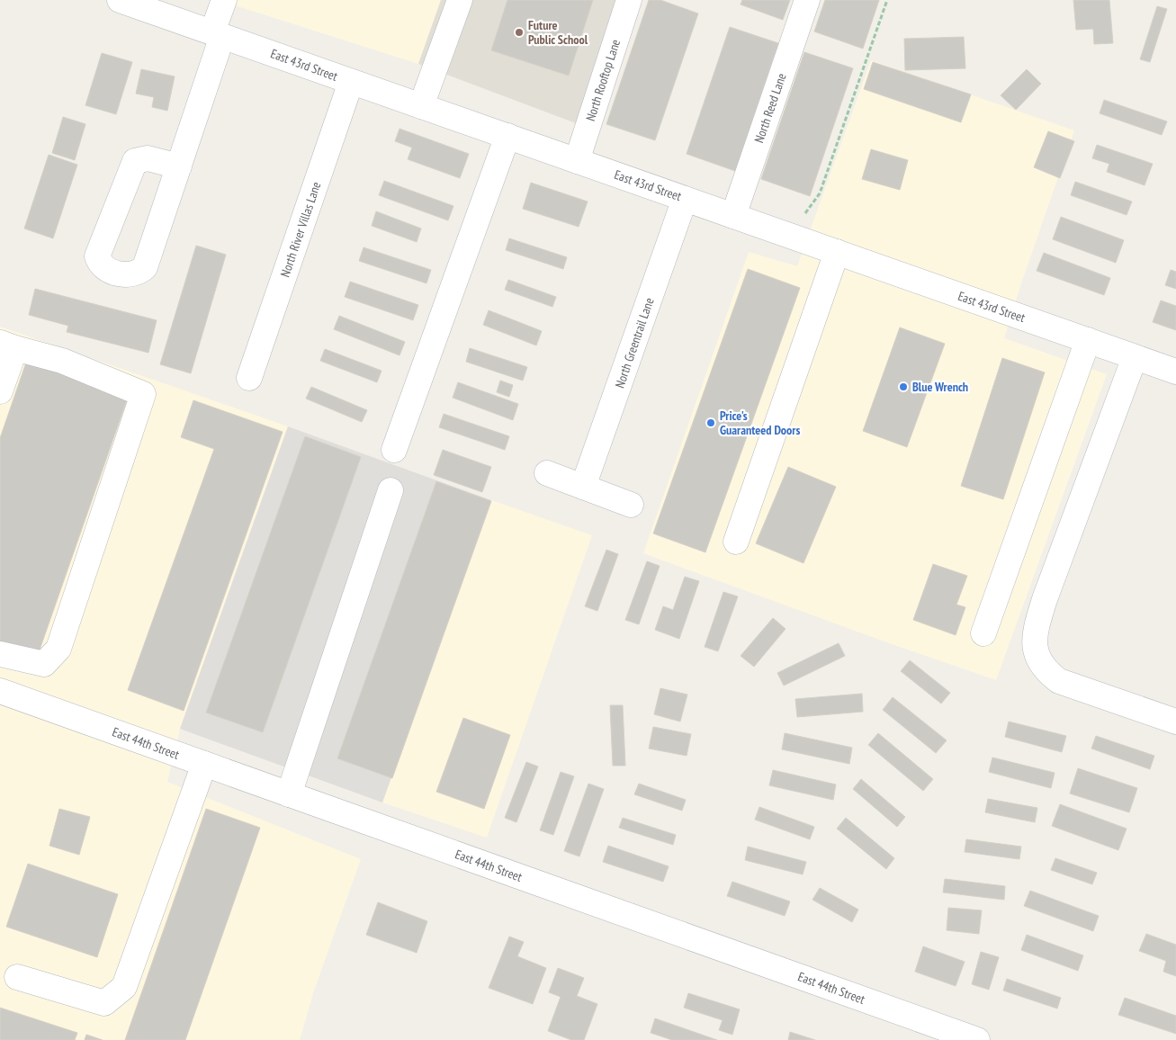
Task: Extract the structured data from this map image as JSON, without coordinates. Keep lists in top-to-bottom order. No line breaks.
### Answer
{"streets":{"street":["East 43rd Street","North Rooftop Lane","North Reed Lane","North River Villas Lane","North Greentrail Lane","East 44th Street"]},"crossings":[["East 43rd Street","North Rooftop Lane"],["East 43rd Street","North Reed Lane"],["East 43rd Street","North River Villas Lane"],["East 43rd Street","North Greentrail Lane"]],"places":["Future Public School","Blue Wrench","Price's Guaranteed Doors"]}
